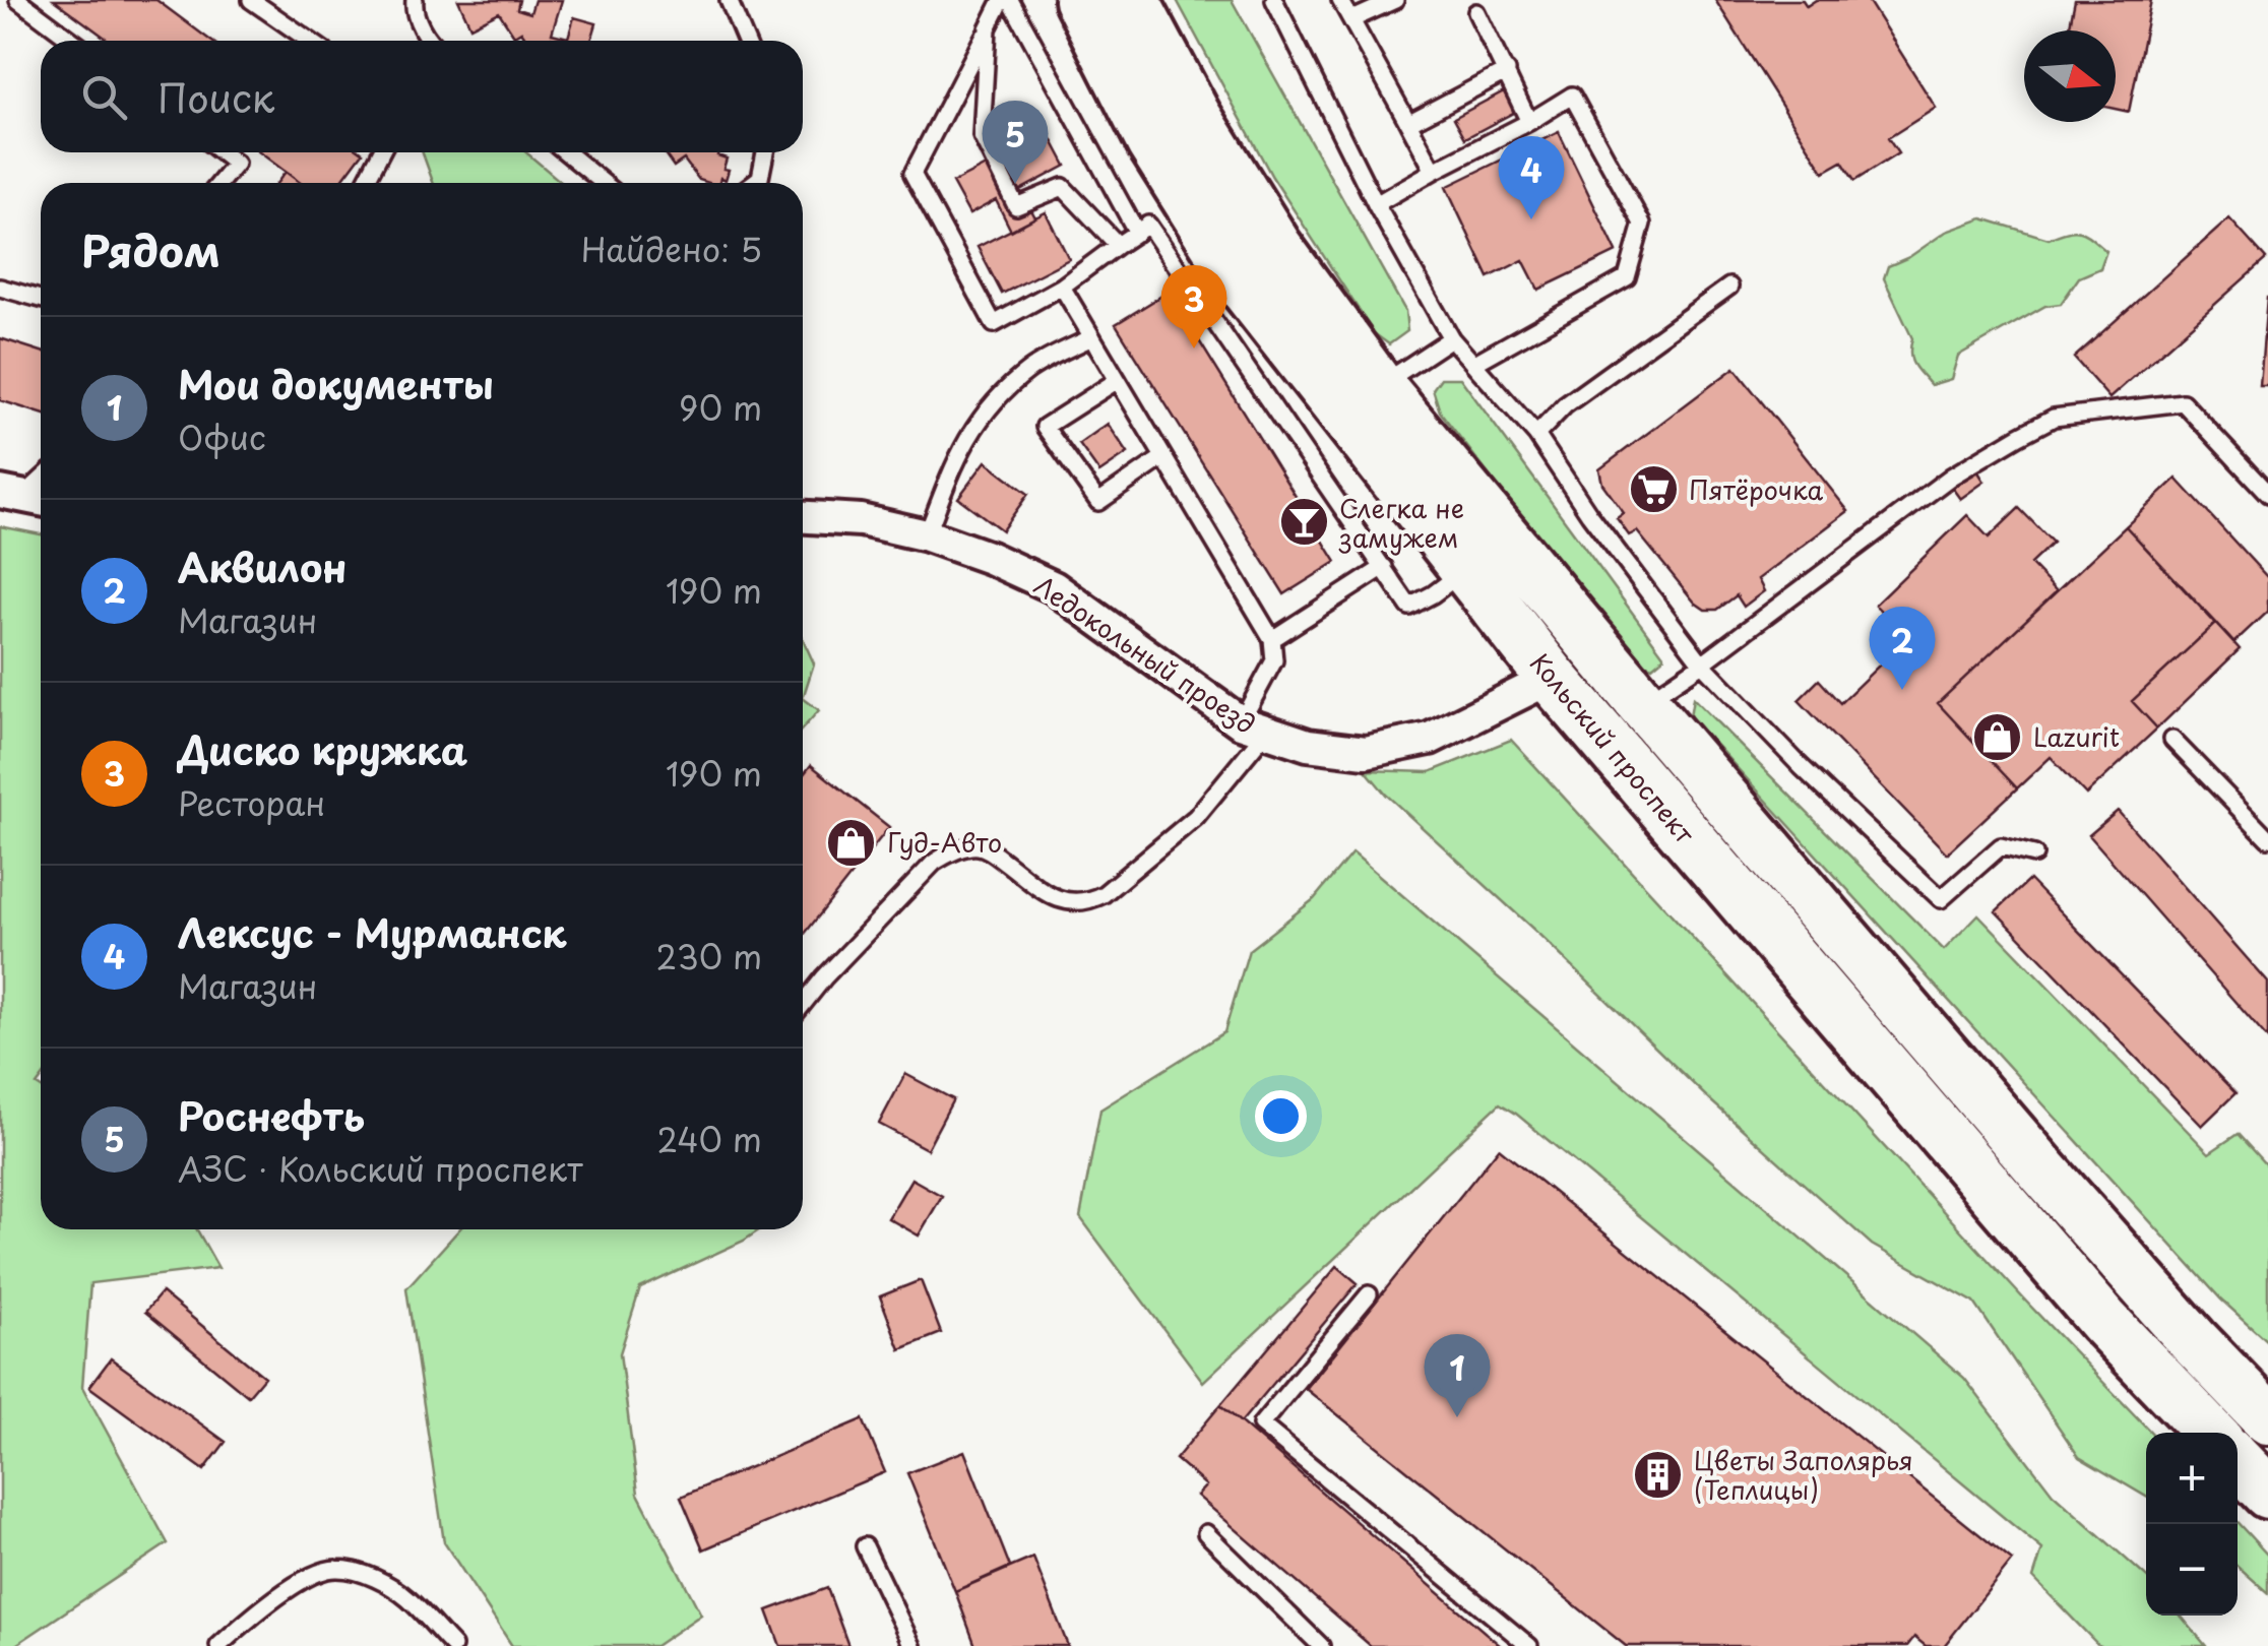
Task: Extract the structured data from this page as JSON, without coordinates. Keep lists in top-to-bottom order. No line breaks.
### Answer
{"streets":{"main road":["Кольский проспект"],"street":["Ледокольный проезд"]},"crossings":[["Ледокольный проезд","Кольский проспект"]],"places":{"supermarket":["Пятёрочка"],"bar":["Слегка не замужем"],"shop":["Lazurit","Гуд-Авто"],"building":["Цветы Заполярья (Теплицы)"]},"north":"right","page":{"search":"Поиск","pins":["5","4","3","2","1"],"heading":["Рядом","Найдено: 5"],"list":[{"mark":"1","name":"Мои документы","note":"Офис","value":"90 m"},{"mark":"2","name":"Аквилон","note":"Магазин","value":"190 m"},{"mark":"3","name":"Диско кружка","note":"Ресторан","value":"190 m"},{"mark":"4","name":"Лексус - Мурманск","note":"Магазин","value":"230 m"},{"mark":"5","name":"Роснефть","note":"АЗС · Кольский проспект","value":"240 m"}],"map_buttons":["+","−"]}}
